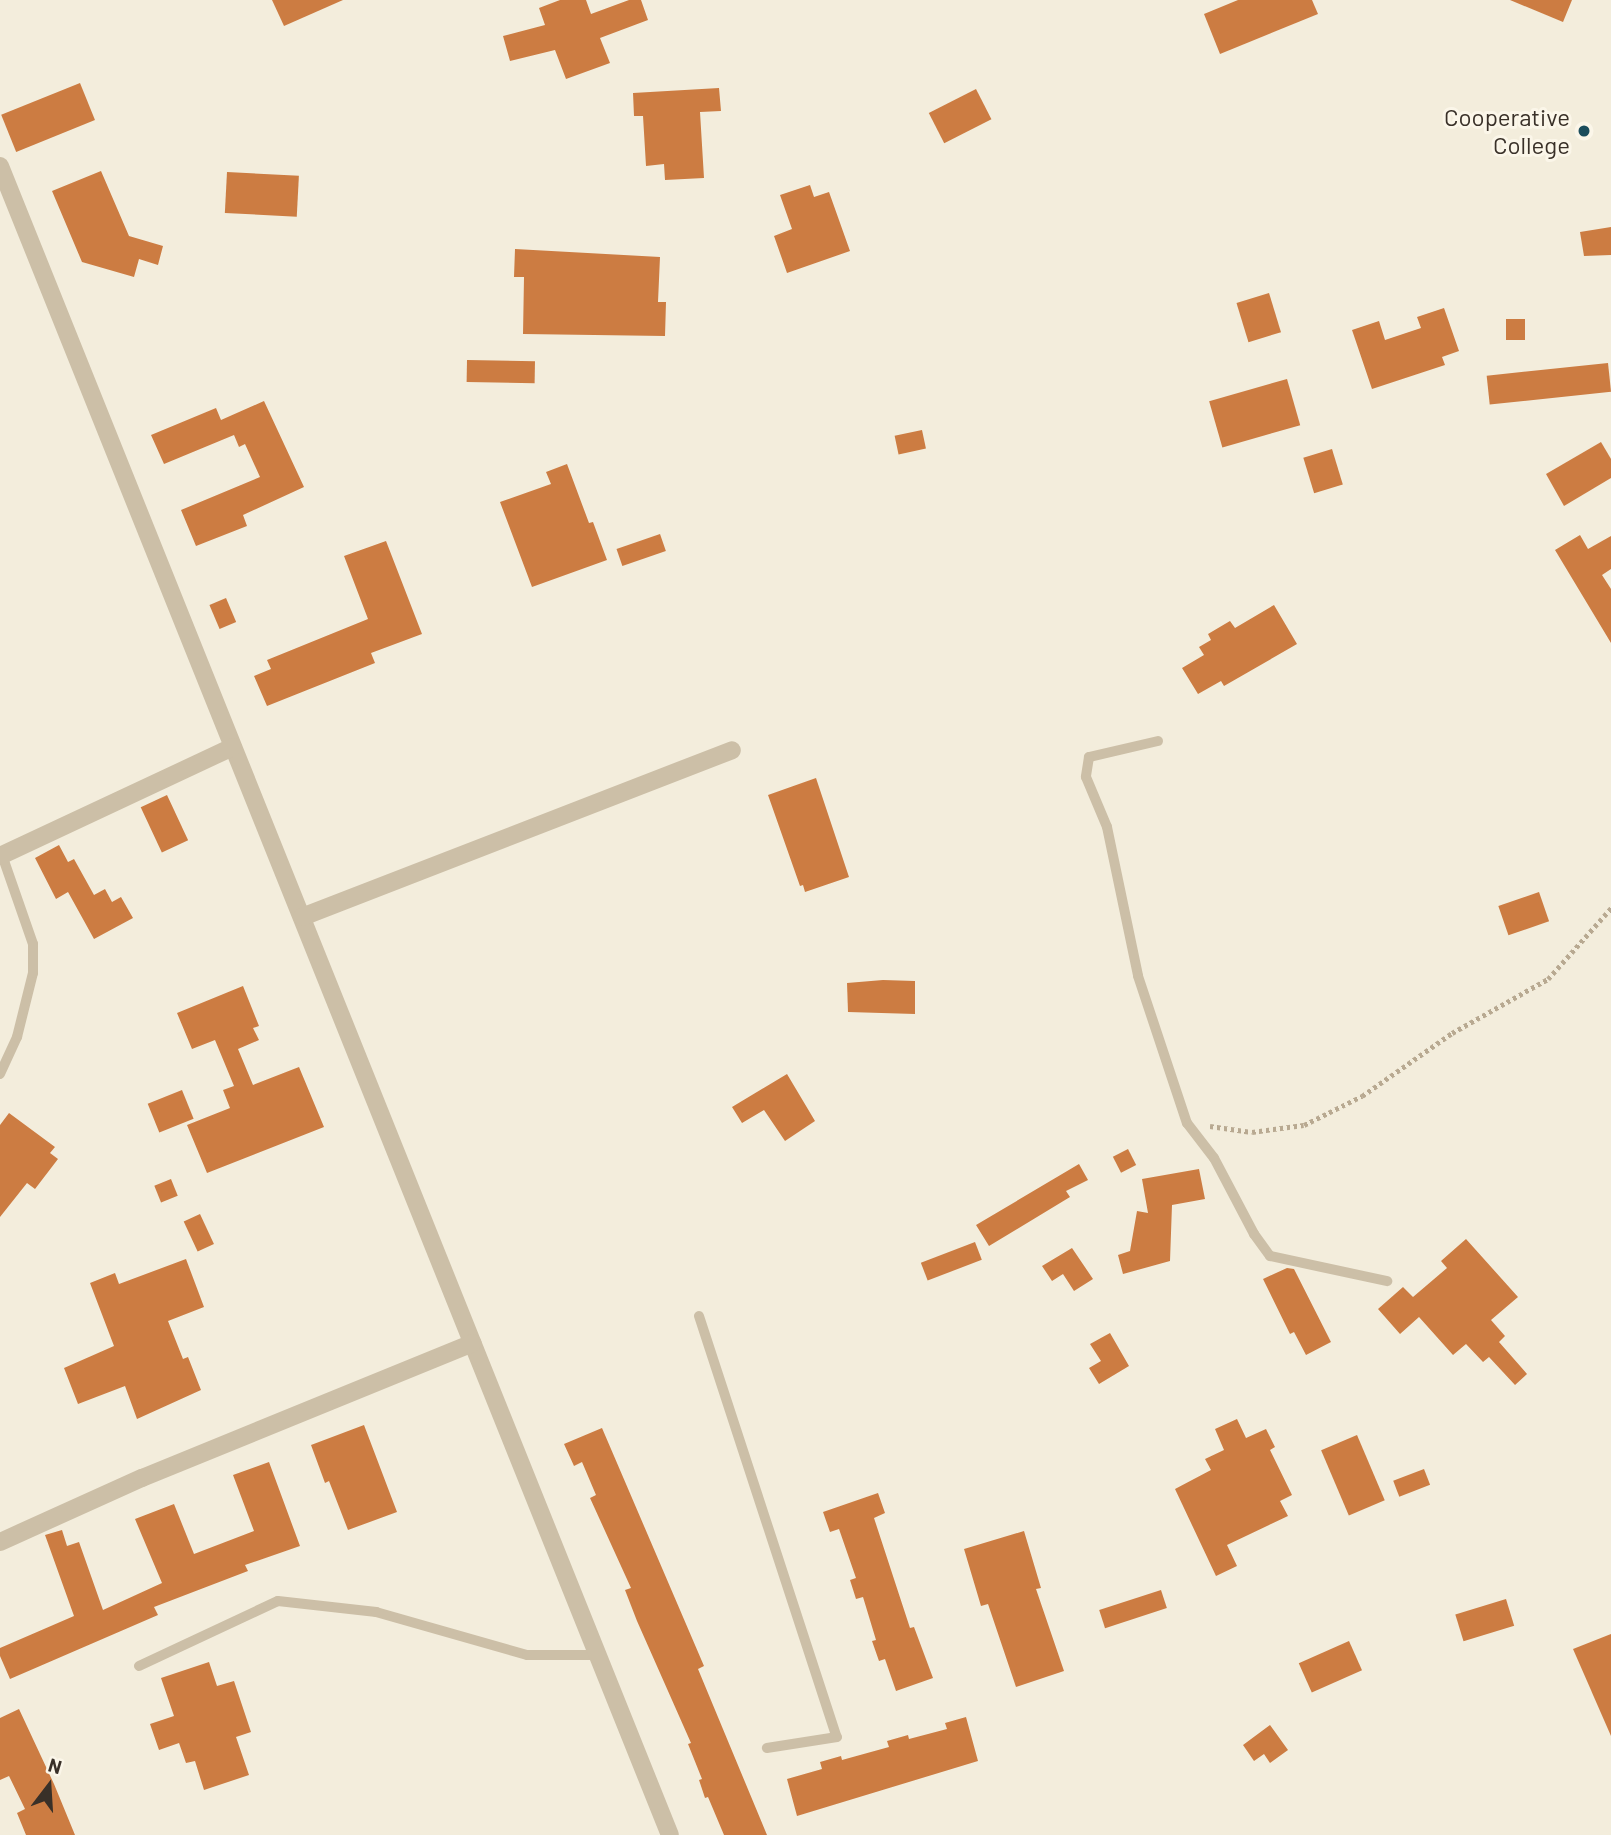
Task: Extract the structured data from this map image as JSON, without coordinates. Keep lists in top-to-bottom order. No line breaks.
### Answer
{"places":["Cooperative College"],"north":"top"}
